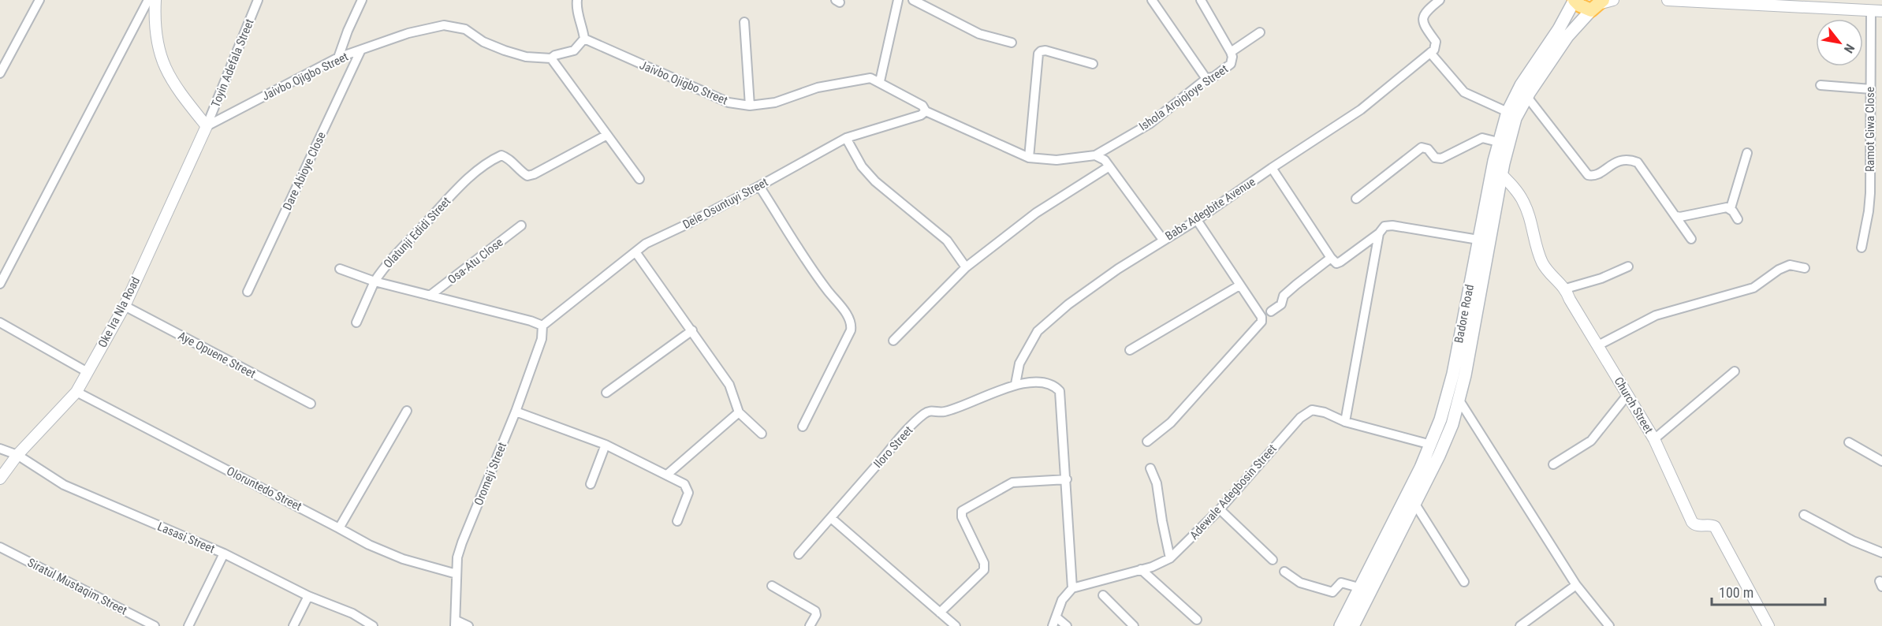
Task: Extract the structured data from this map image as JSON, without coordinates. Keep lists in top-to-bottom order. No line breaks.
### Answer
{"streets":{"main road":["Badore Road"],"street":["Toyin Adefala Street","Jaivbo Ojigbo Street","Ishola Arojojoye Street","Ramot Giwa Close","Dare Abioye Close","Dele Osuntuyi Street","Babs Adegbite Avenue","Olatunji Edidi Street","Osa-Atu Close","Oke Ira Nla Road","Aye Opuene Street","Church Street","Iloro Street","Oromeji Street","Oloruntedo Street","Adewale Adegbosin Street","Lasasi Street","Siratul Mustaqim Street"]},"crossings":[["Toyin Adefala Street","Jaivbo Ojigbo Street"],["Toyin Adefala Street","Oke Ira Nla Road"],["Jaivbo Ojigbo Street","Ishola Arojojoye Street"],["Jaivbo Ojigbo Street","Dare Abioye Close"],["Jaivbo Ojigbo Street","Dele Osuntuyi Street"],["Jaivbo Ojigbo Street","Oke Ira Nla Road"],["Dele Osuntuyi Street","Olatunji Edidi Street"],["Dele Osuntuyi Street","Oromeji Street"],["Babs Adegbite Avenue","Iloro Street"],["Olatunji Edidi Street","Osa-Atu Close"],["Olatunji Edidi Street","Oromeji Street"],["Oke Ira Nla Road","Aye Opuene Street"],["Oke Ira Nla Road","Oloruntedo Street"],["Oke Ira Nla Road","Lasasi Street"],["Badore Road","Church Street"],["Badore Road","Adewale Adegbosin Street"],["Oromeji Street","Oloruntedo Street"]],"scale_bar":"100 m","north":"bottom right"}
